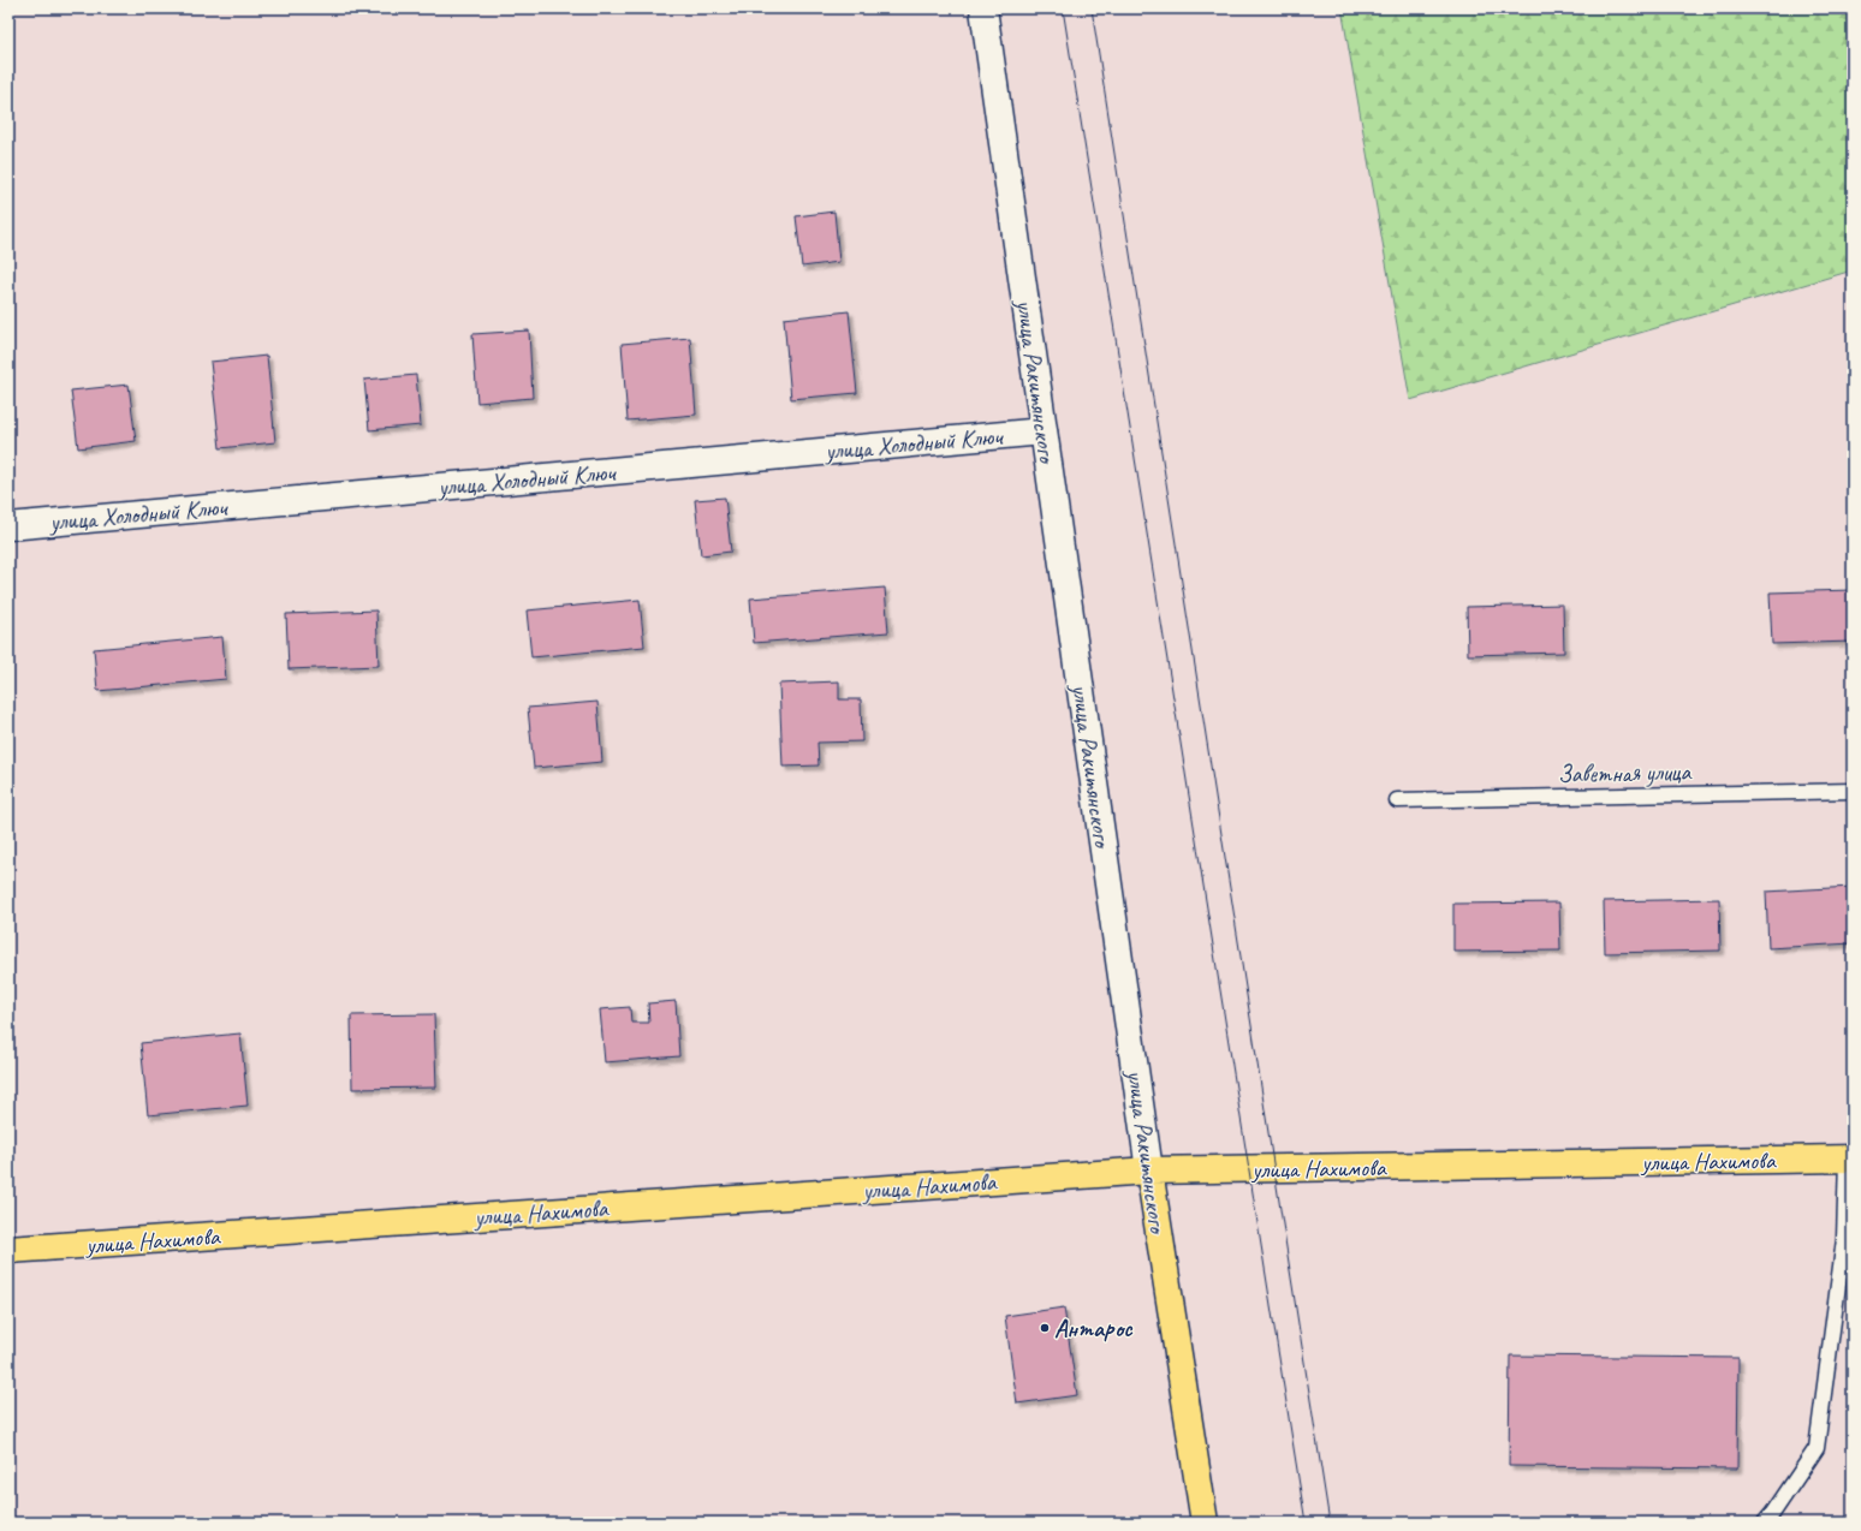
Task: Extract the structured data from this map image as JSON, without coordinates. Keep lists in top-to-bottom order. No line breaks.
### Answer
{"streets":{"main road":["улица Ракитянского","улица Холодный Ключ","улица Нахимова"],"lane":["Заветная улица"]},"crossings":[["улица Ракитянского","улица Холодный Ключ"],["улица Ракитянского","улица Нахимова"]],"places":["Антарос"]}
